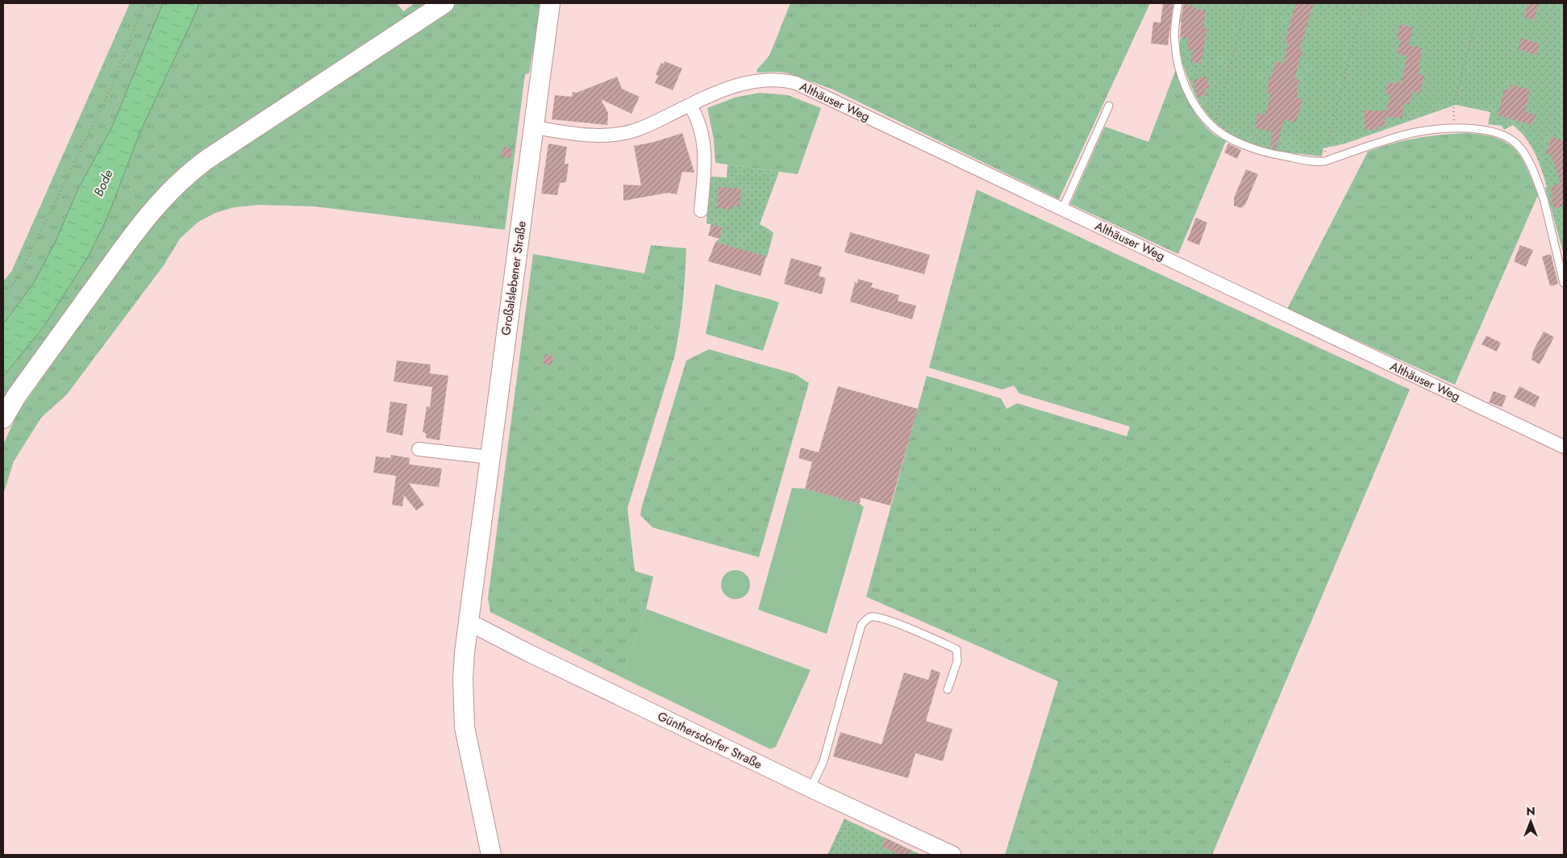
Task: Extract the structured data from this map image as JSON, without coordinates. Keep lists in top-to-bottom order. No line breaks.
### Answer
{"streets":{"main road":["Großalslebener Straße"],"street":["Althäuser Weg","Günthersdorfer Straße"]},"crossings":[["Althäuser Weg","Großalslebener Straße"],["Großalslebener Straße","Günthersdorfer Straße"]],"water":["Bode"],"north":"top"}
